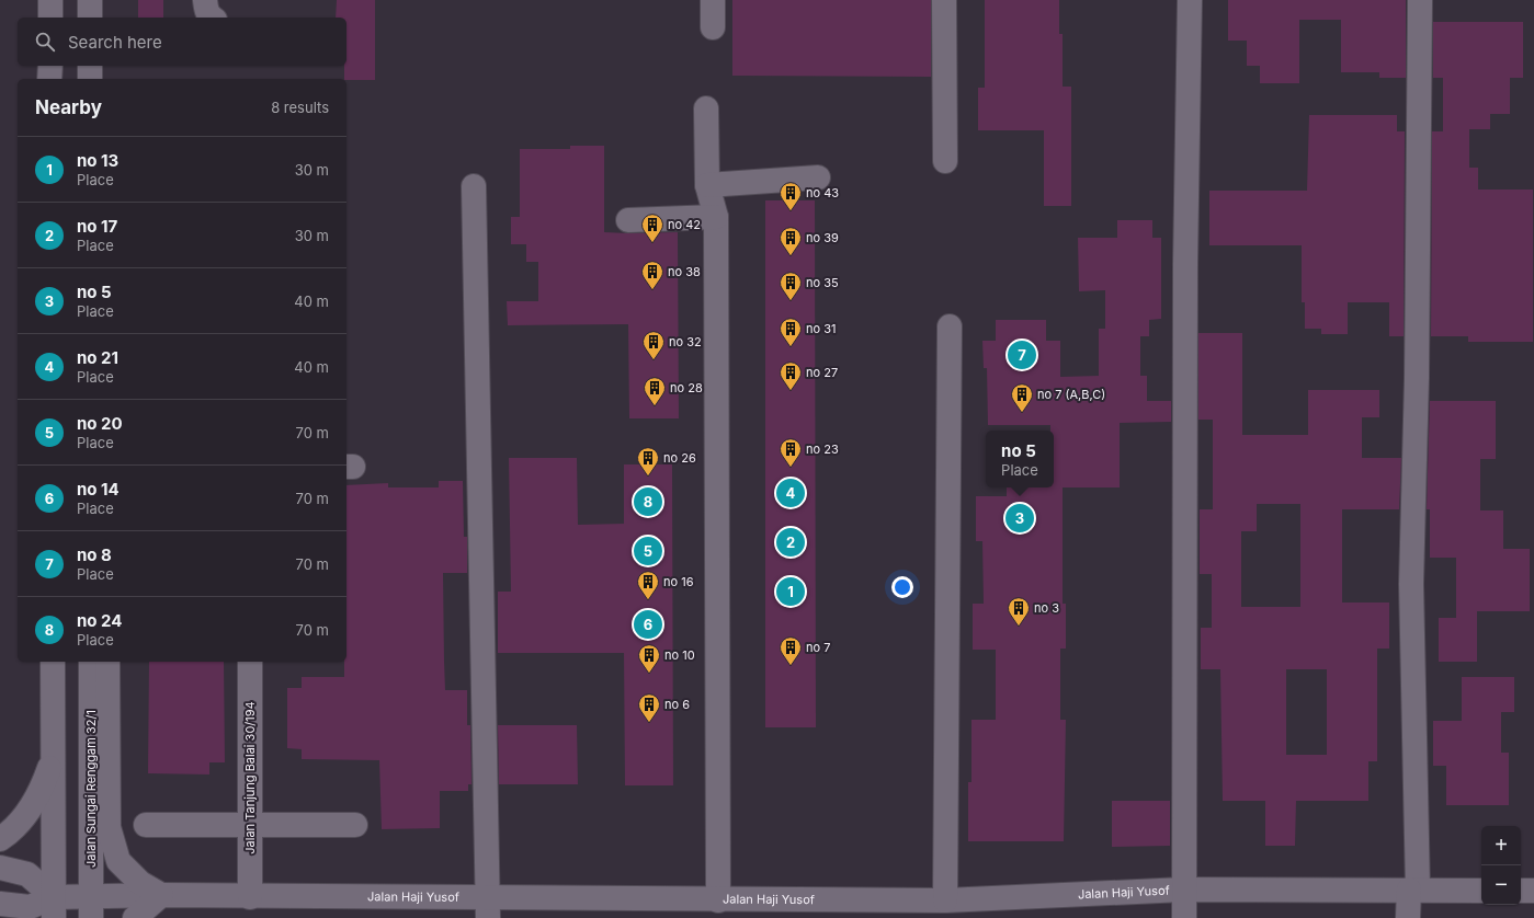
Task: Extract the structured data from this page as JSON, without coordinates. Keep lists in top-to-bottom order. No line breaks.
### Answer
{"streets":{"street":["Jalan Tanjung Balai 30/194","Jalan Sungai Renggam 32/1","Jalan Haji Yusof"]},"crossings":[["Jalan Tanjung Balai 30/194","Jalan Haji Yusof"],["Jalan Sungai Renggam 32/1","Jalan Haji Yusof"]],"places":{"building":["no 43","no 42","no 39","no 38","no 35","no 31","no 32","no 27","no 28","no 7 (A,B,C)","no 23","no 26","no 16","no 3","no 7","no 10","no 6"]},"page":{"search":"Search here","heading":["Nearby","8 results"],"list":[{"mark":"1","name":"no 13","note":"Place","value":"30 m"},{"mark":"2","name":"no 17","note":"Place","value":"30 m"},{"mark":"3","name":"no 5","note":"Place","value":"40 m"},{"mark":"4","name":"no 21","note":"Place","value":"40 m"},{"mark":"5","name":"no 20","note":"Place","value":"70 m"},{"mark":"6","name":"no 14","note":"Place","value":"70 m"},{"mark":"7","name":"no 8","note":"Place","value":"70 m"},{"mark":"8","name":"no 24","note":"Place","value":"70 m"}],"pins":["7","4","8","3","2","5","1","6"],"popup":["no 5","Place"],"map_buttons":["+","−"]}}
